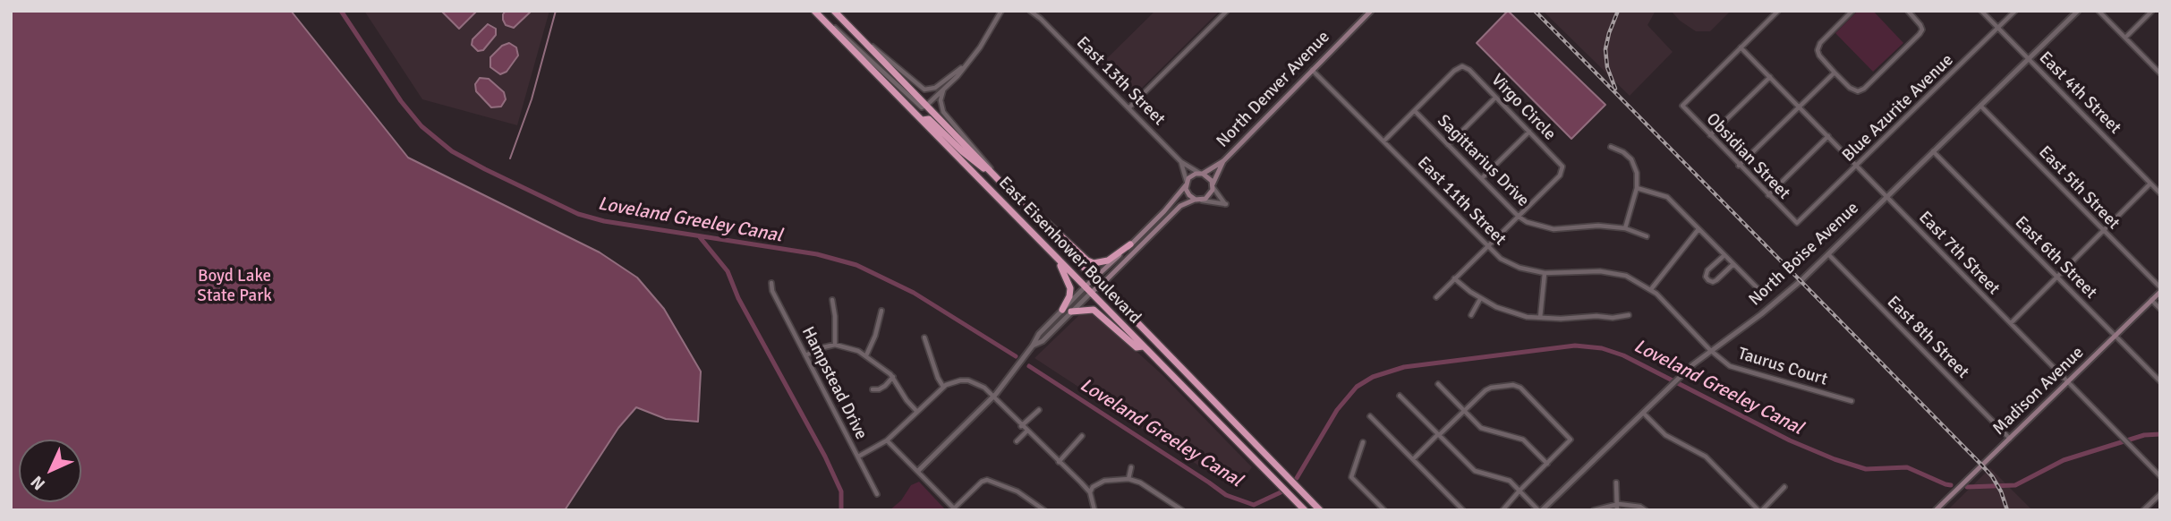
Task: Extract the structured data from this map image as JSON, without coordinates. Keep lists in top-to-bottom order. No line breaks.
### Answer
{"streets":{"highway":["East Eisenhower Boulevard"],"main road":["North Denver Avenue","Madison Avenue"],"street":["East 13th Street","East 4th Street","Virgo Circle","Blue Azurite Avenue","Obsidian Street","Sagittarius Drive","East 5th Street","East 11th Street","East 7th Street","North Boise Avenue","East 6th Street","East 8th Street","Taurus Court","Hampstead Drive"]},"crossings":[["East 13th Street","North Denver Avenue"],["North Denver Avenue","East 11th Street"],["East 4th Street","Blue Azurite Avenue"],["East 4th Street","North Boise Avenue"],["Virgo Circle","Sagittarius Drive"],["Virgo Circle","East 11th Street"],["Blue Azurite Avenue","Obsidian Street"],["Blue Azurite Avenue","East 7th Street"],["Obsidian Street","East 7th Street"],["East 5th Street","North Boise Avenue"],["East 5th Street","Madison Avenue"],["East 11th Street","North Boise Avenue"],["East 11th Street","Taurus Court"],["East 7th Street","North Boise Avenue"],["East 7th Street","Madison Avenue"],["North Boise Avenue","East 6th Street"],["North Boise Avenue","East 8th Street"],["North Boise Avenue","Taurus Court"],["East 6th Street","Madison Avenue"],["East 8th Street","Madison Avenue"]],"water":["Loveland Greeley Canal"],"parks":["Boyd Lake State Park"],"north":"bottom left"}
